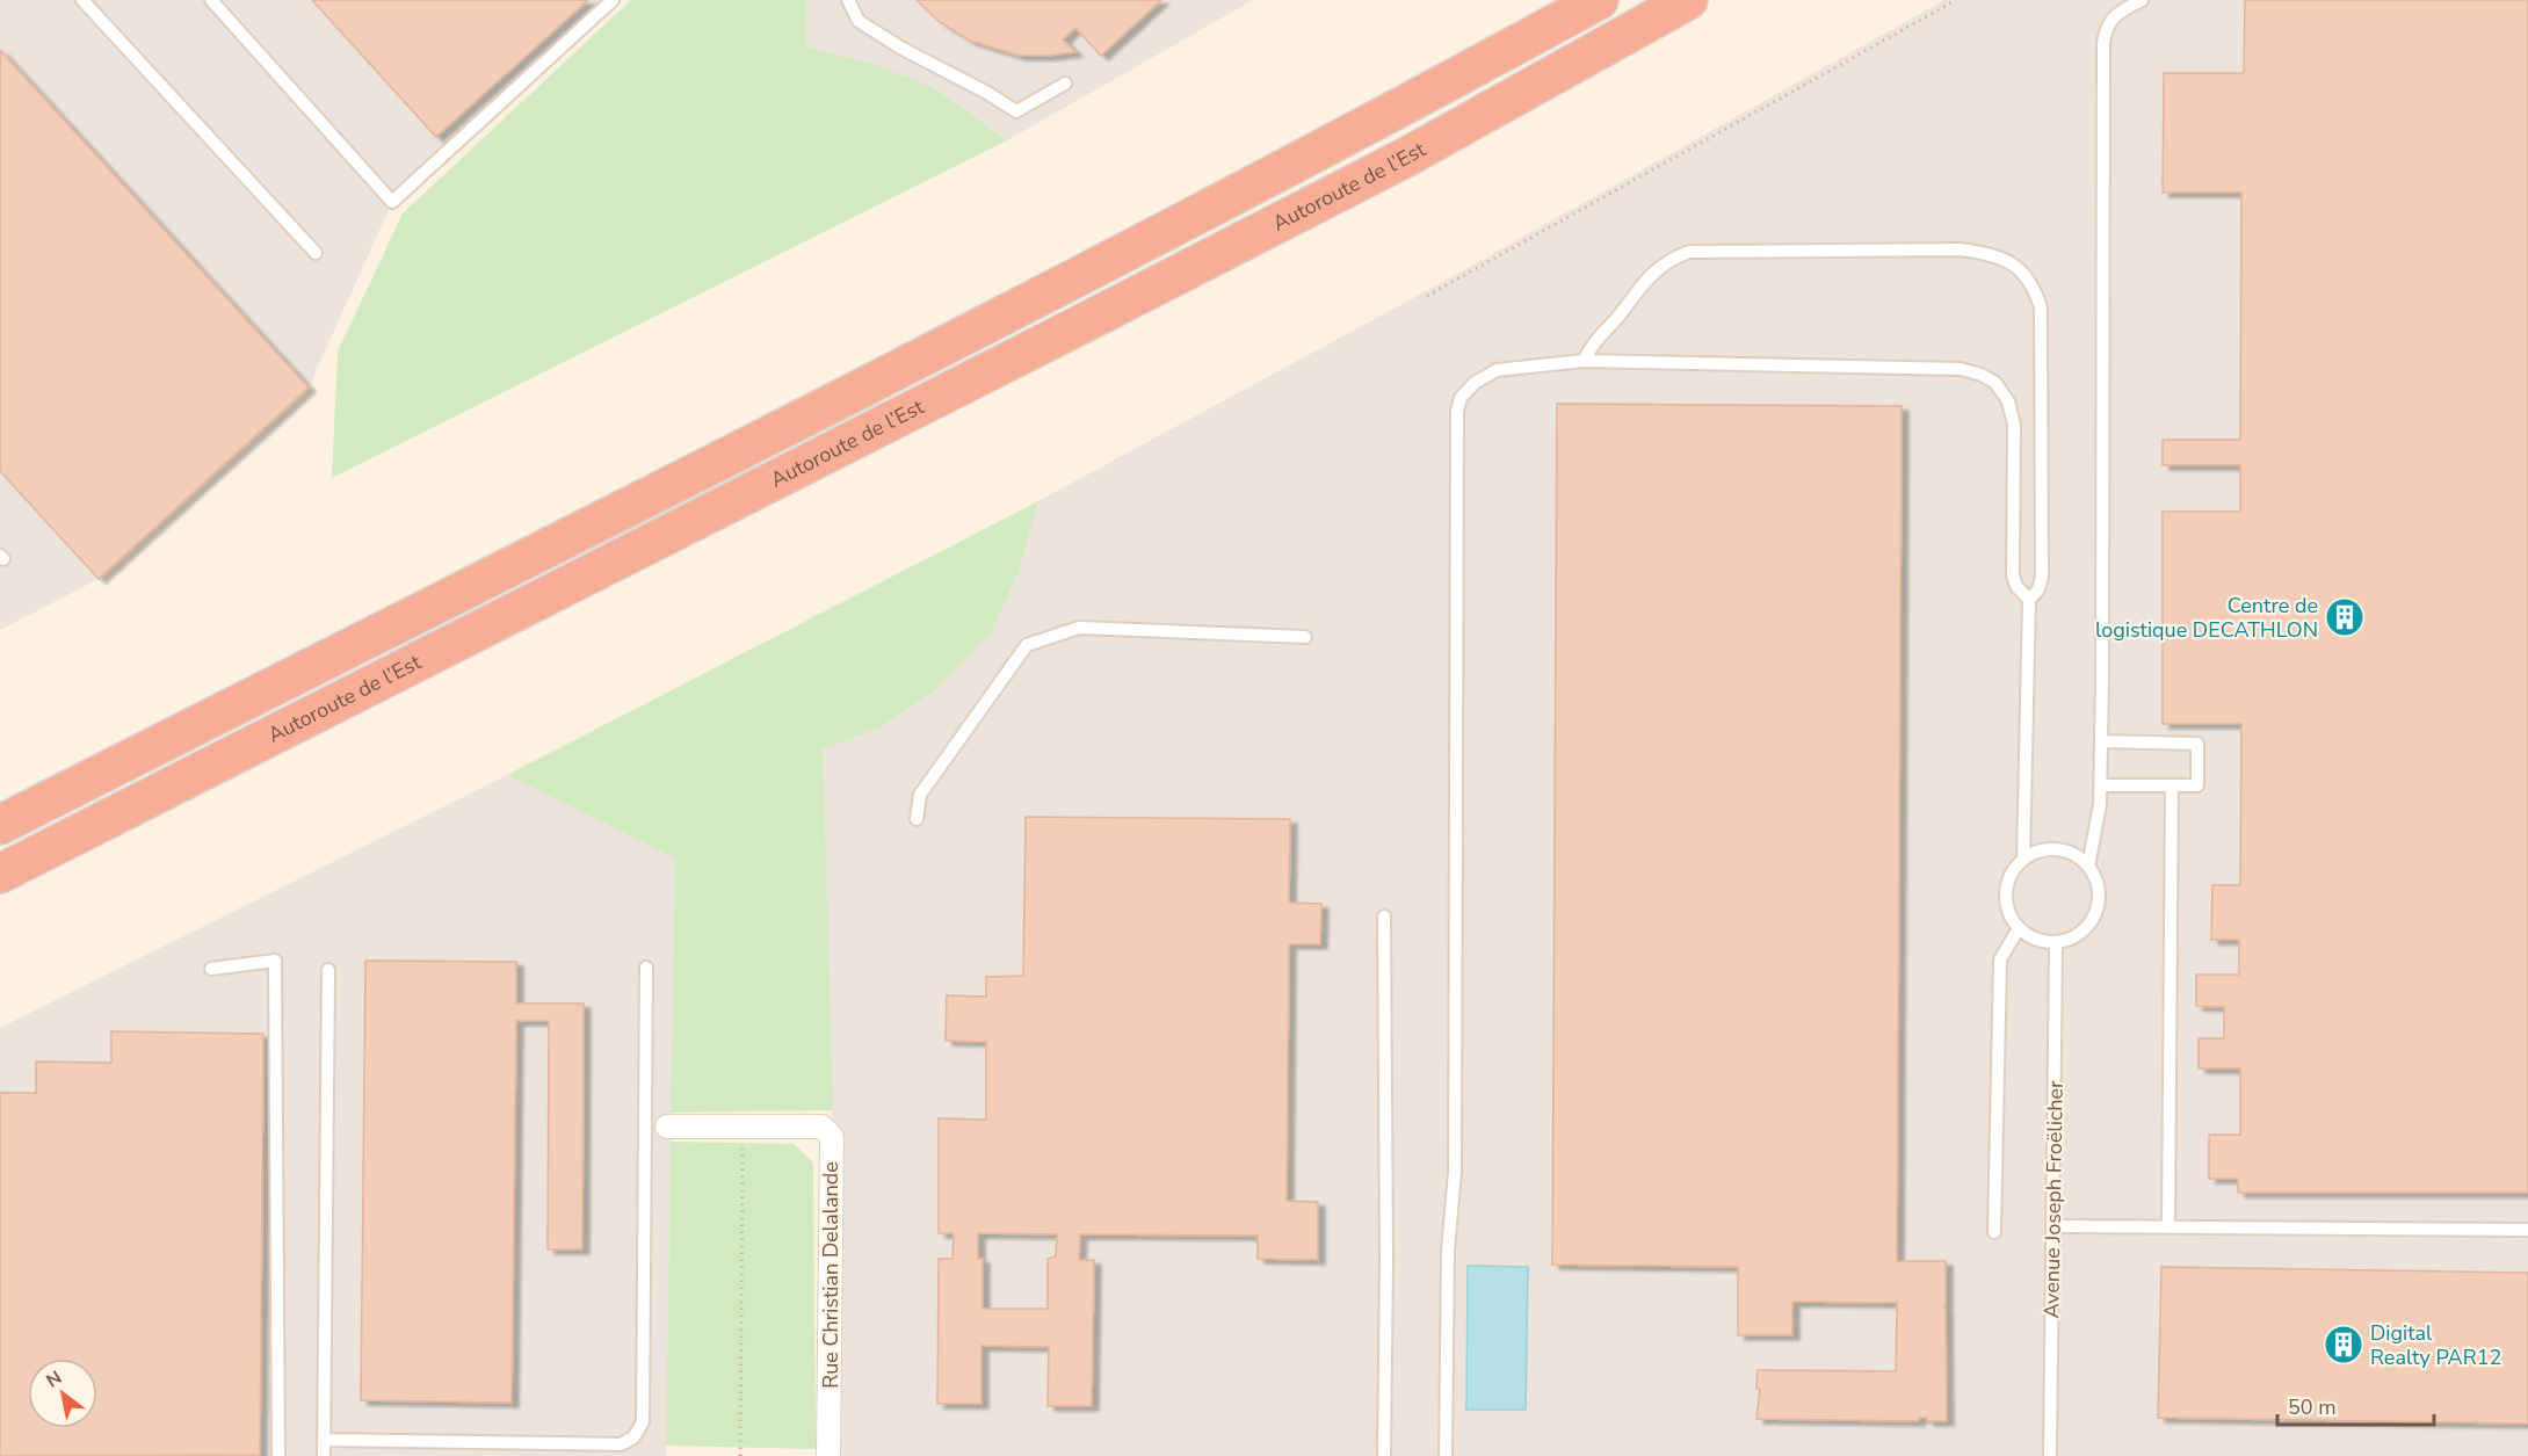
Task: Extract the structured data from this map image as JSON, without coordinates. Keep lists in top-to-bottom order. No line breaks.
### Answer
{"streets":{"highway":["Autoroute de l’Est"],"street":["Rue Christian Delalande"],"lane":["Avenue Joseph Froëlicher"]},"places":{"building":["Centre de logistique DECATHLON","Digital Realty PAR12"]},"scale_bar":"50 m","north":"top left"}
